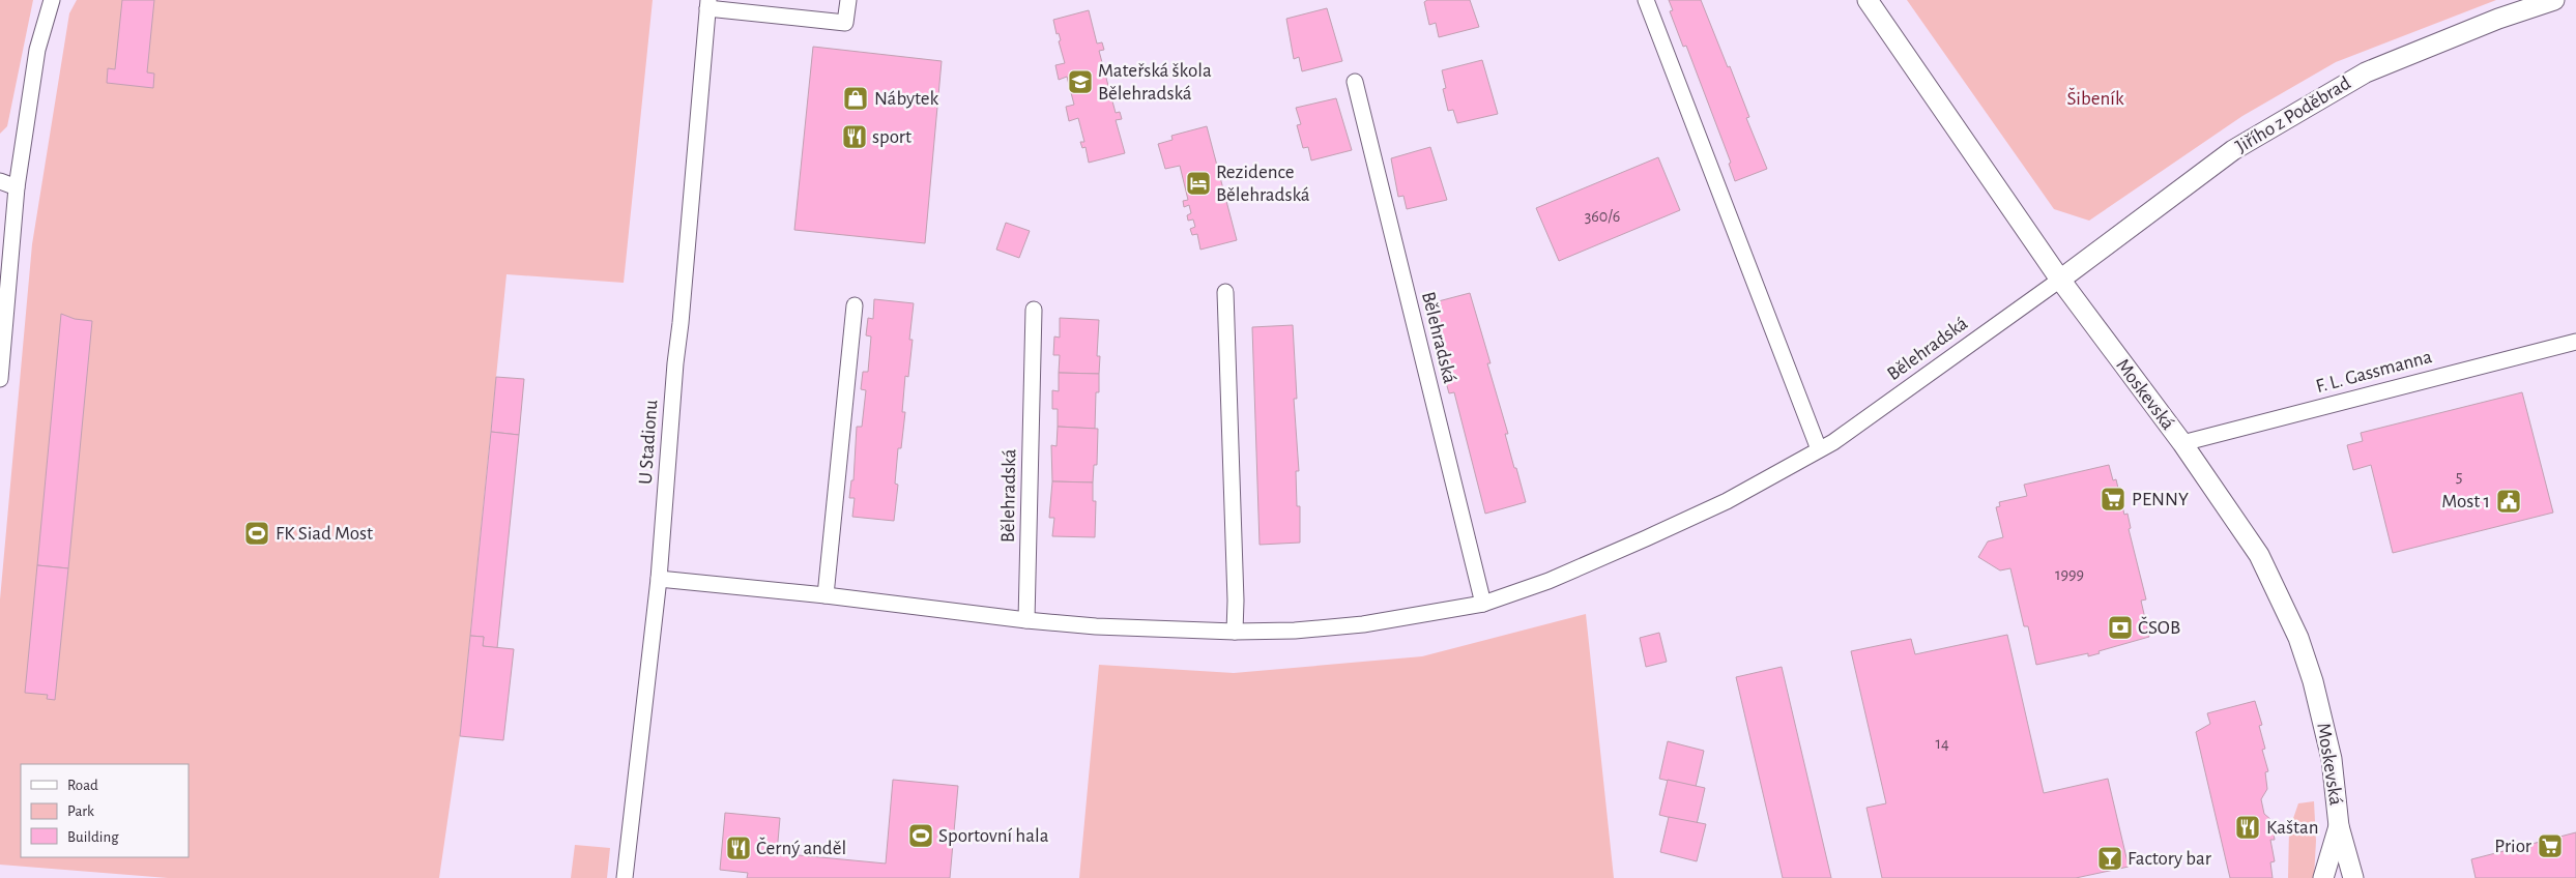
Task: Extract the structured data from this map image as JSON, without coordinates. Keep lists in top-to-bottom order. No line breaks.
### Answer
{"streets":{"street":["Jiřího z Poděbrad","Bělehradská","F. L. Gassmanna","Moskevská","U Stadionu"]},"crossings":[["Jiřího z Poděbrad","Bělehradská"],["Jiřího z Poděbrad","Moskevská"],["Bělehradská","Moskevská"],["Bělehradská","U Stadionu"],["F. L. Gassmanna","Moskevská"]],"parks":["Šibeník"],"places":{"school or university":["Mateřská škola Bělehradská"],"shop":["Nábytek"],"restaurant":["sport","Kaštan","Černý anděl"],"hotel":["Rezidence Bělehradská"],"supermarket":["PENNY","Prior"],"public building":["Most 1"],"sports":["FK Siad Most","Sportovní hala"],"bank":["ČSOB"],"bar":["Factory bar"]},"house_numbers":["360/6","5","1999","14"],"legend":["Road","Park","Building"]}
